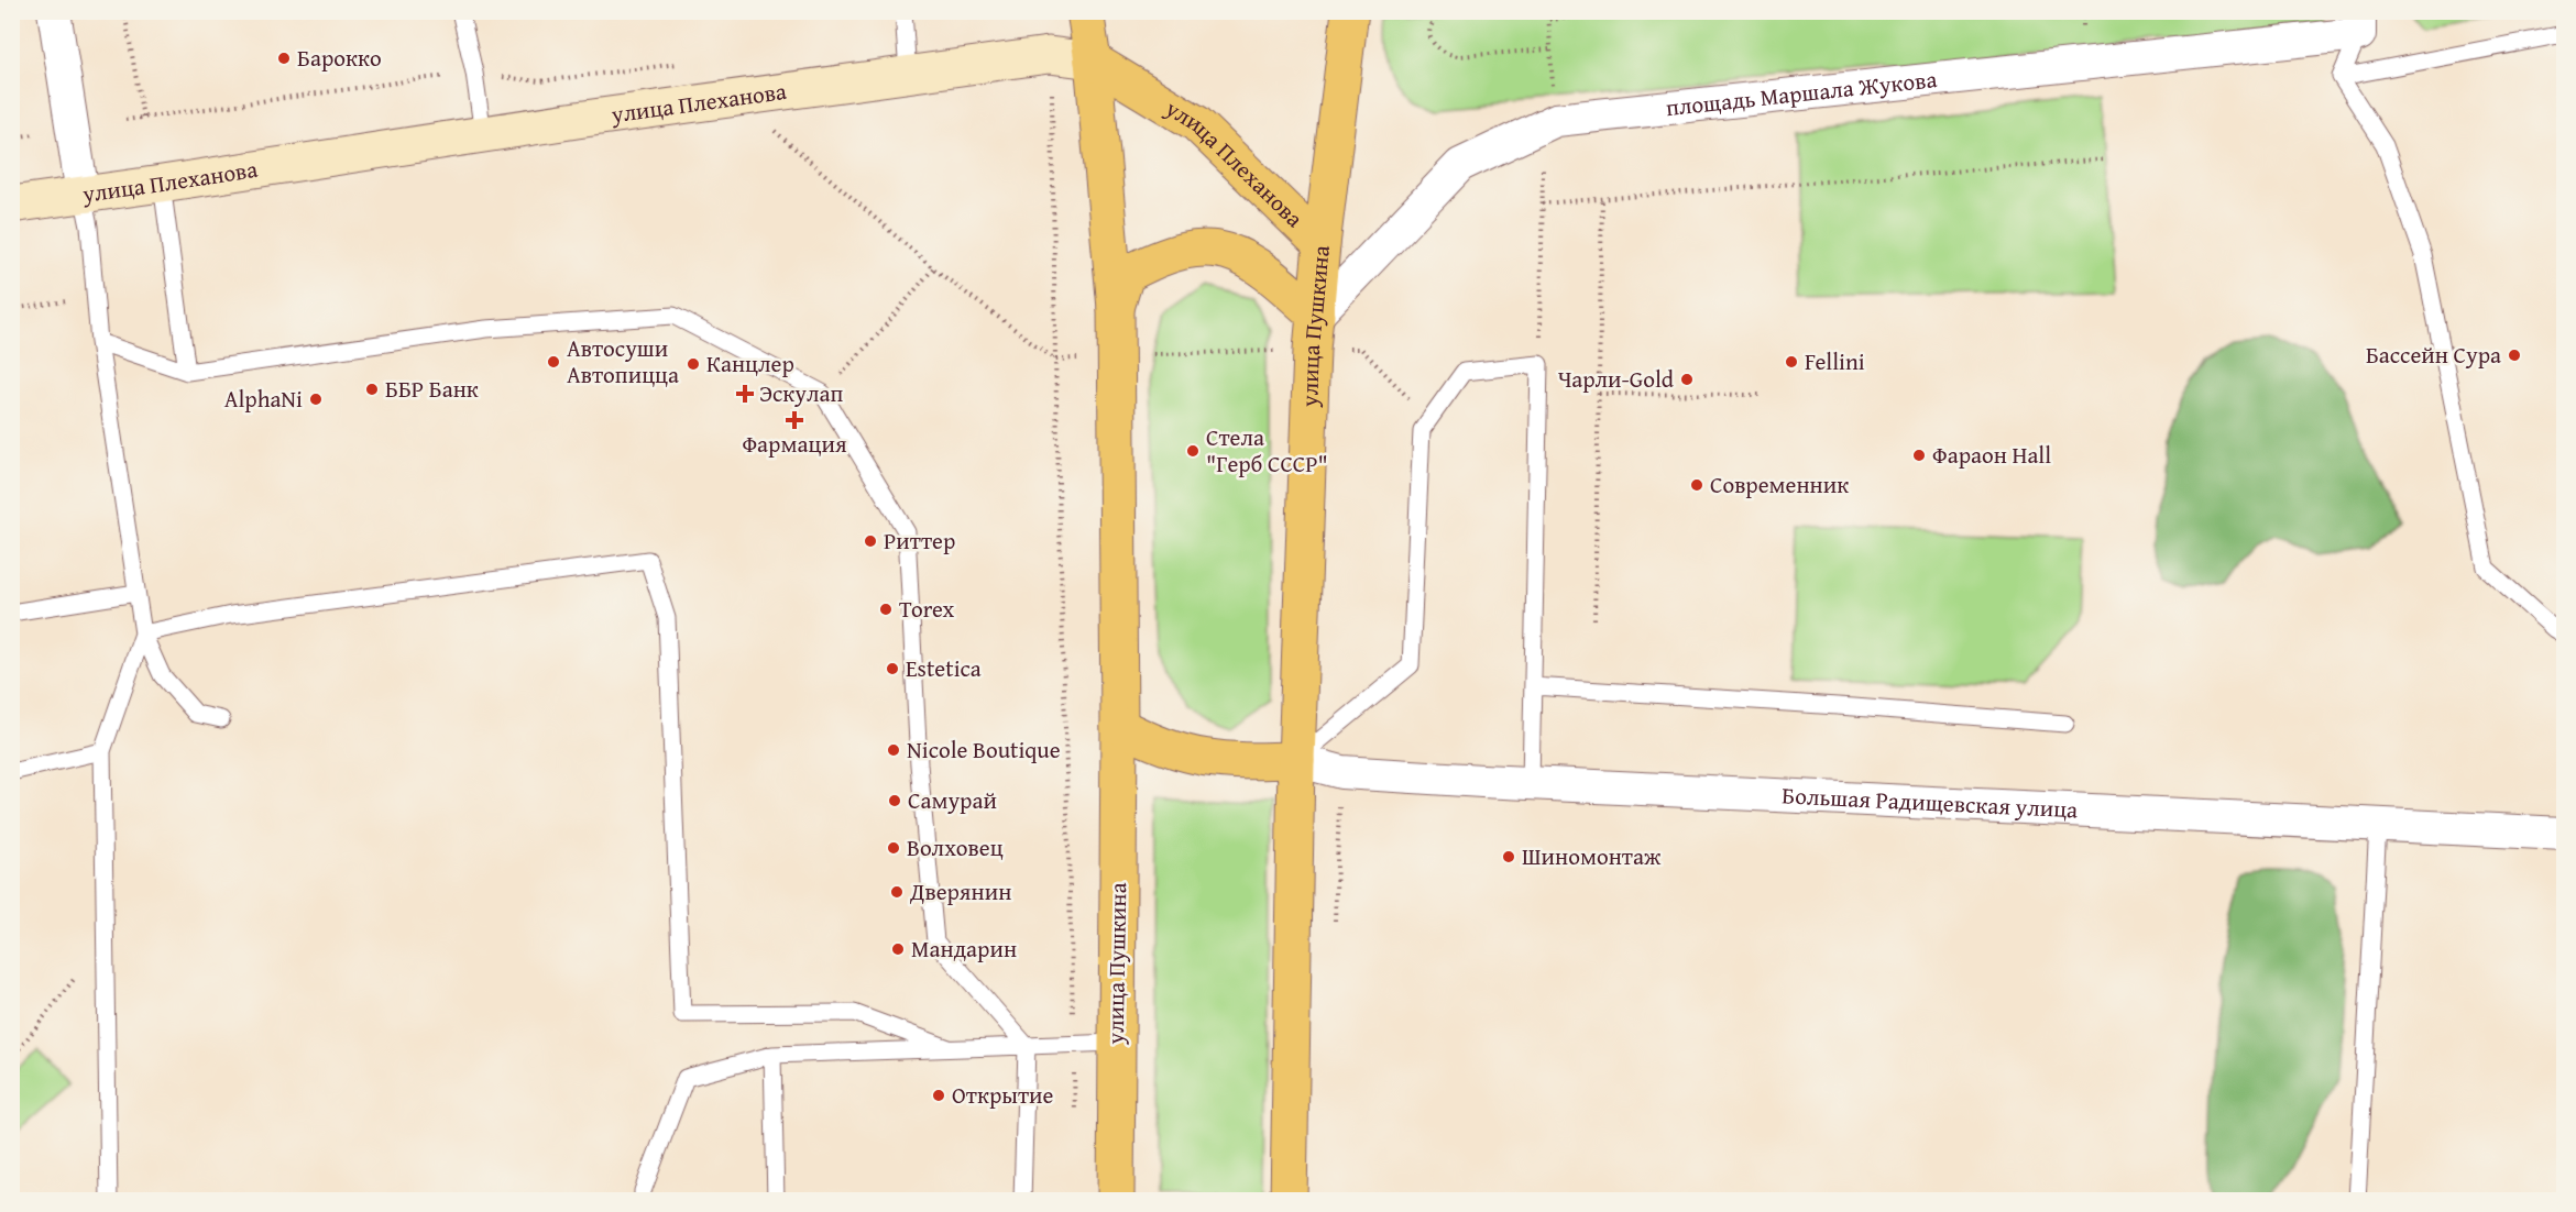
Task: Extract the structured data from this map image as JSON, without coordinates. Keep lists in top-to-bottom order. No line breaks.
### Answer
{"streets":{"main road":["улица Плеханова","улица Пушкина"],"street":["площадь Маршала Жукова","Большая Радищевская улица"]},"crossings":[["площадь Маршала Жукова","улица Пушкина"],["улица Плеханова","улица Пушкина"],["улица Пушкина","Большая Радищевская улица"]],"places":{"other":["Барокко","Бассейн Сура","Автосуши Автопицца","Fellini","Канцлер","Чарли-Gold","ББР Банк","AlphaNi","Стела \"Герб СССР\"","Фараон Hall","Современник","Риттер","Torex","Estetica","Nicole Boutique","Самурай","Волховец","Шиномонтаж","Дверянин","Мандарин","Открытие"],"health":["Эскулап","Фармация"]}}
